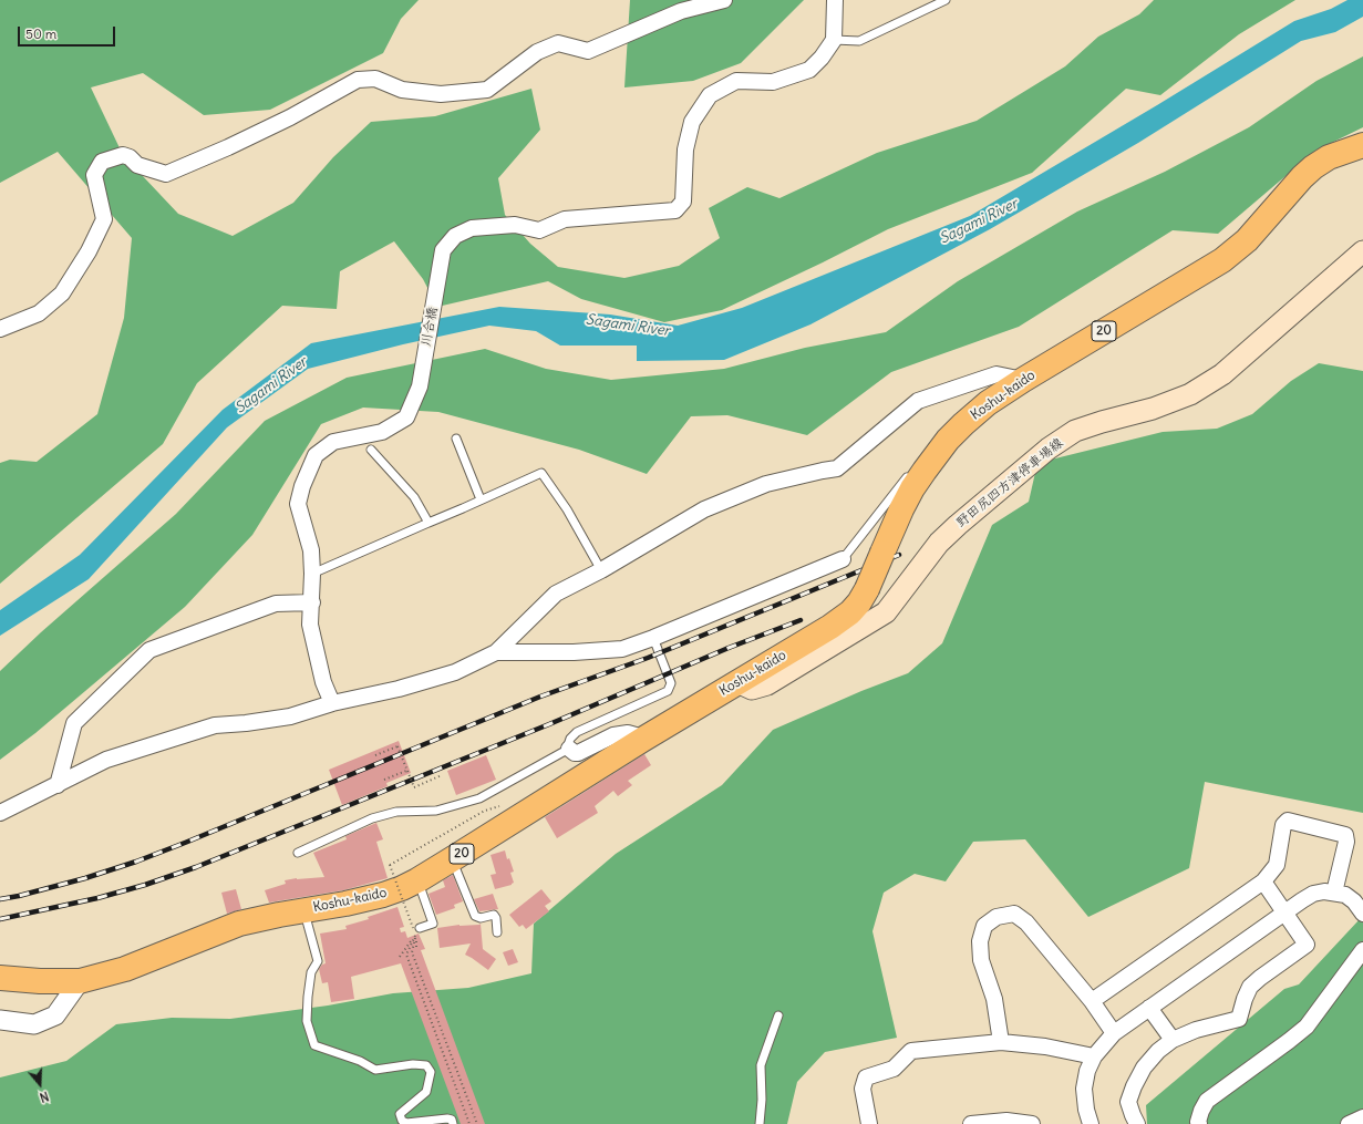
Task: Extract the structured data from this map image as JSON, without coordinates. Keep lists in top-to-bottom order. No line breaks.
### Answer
{"streets":{"highway":["20","Koshu-kaido"],"main road":["野田尻四方津停車場線"],"street":["川合橋"]},"crossings":[["Koshu-kaido","野田尻四方津停車場線"]],"water":["Sagami River"],"scale_bar":"50 m","north":"bottom"}
